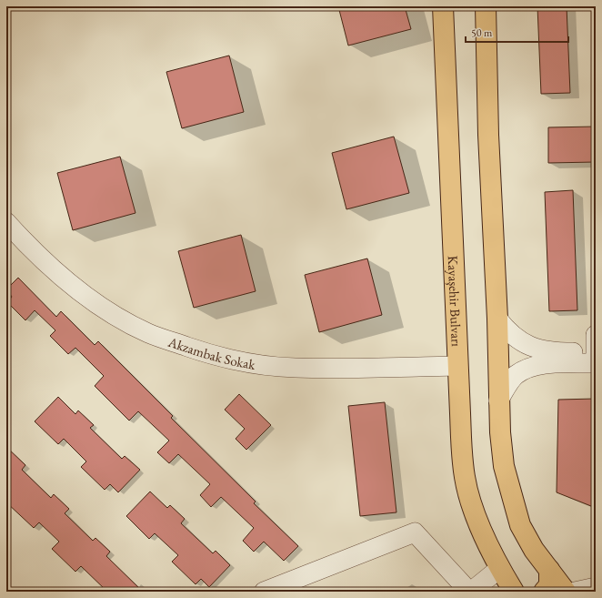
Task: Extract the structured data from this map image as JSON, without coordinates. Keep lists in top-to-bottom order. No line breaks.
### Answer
{"streets":{"main road":["Kayaşehir Bulvarı"],"street":["Akzambak Sokak"]},"crossings":[["Kayaşehir Bulvarı","Akzambak Sokak"]],"scale_bar":"50 m"}
